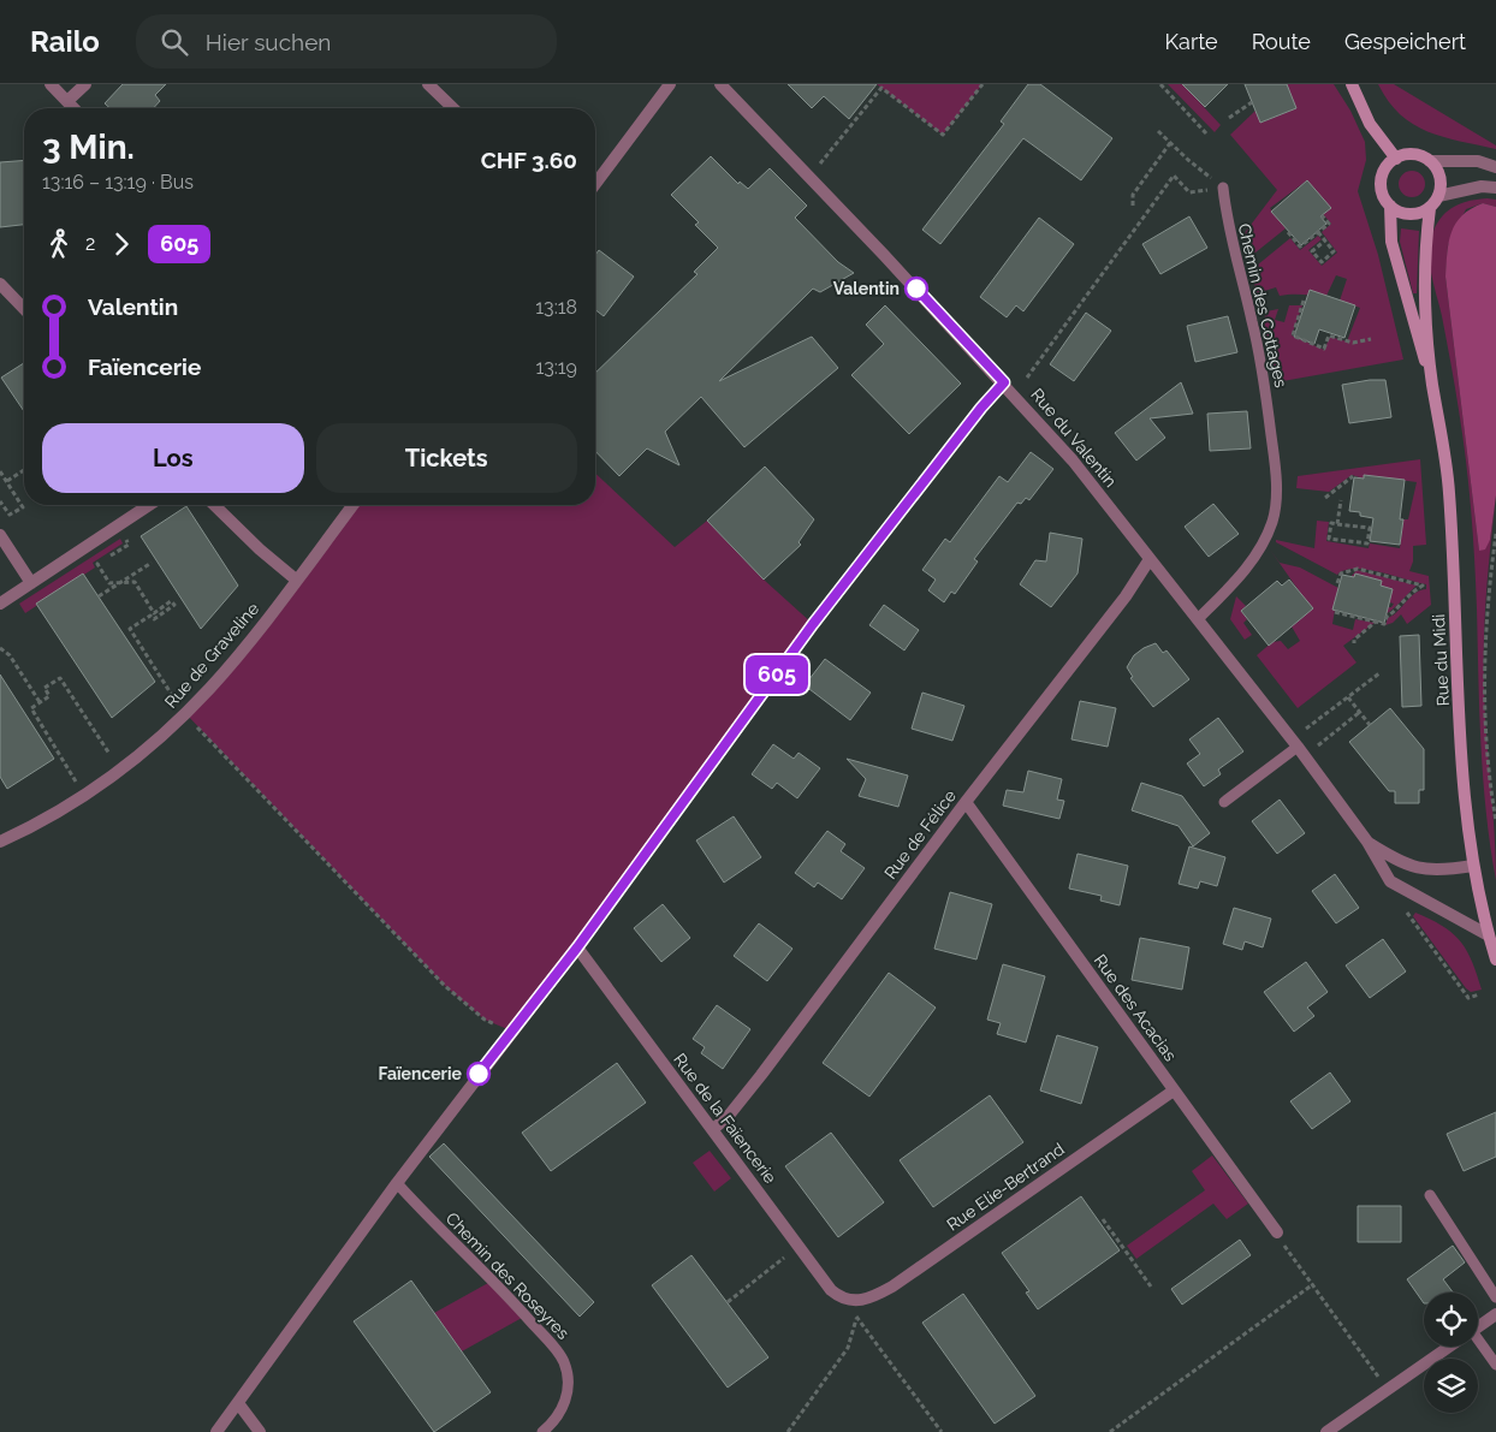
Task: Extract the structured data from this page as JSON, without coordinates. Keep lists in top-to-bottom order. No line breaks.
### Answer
{"streets":{"main road":["Rue du Midi"],"street":["Rue du Valentin","Rue de Graveline","Rue de Félice","Rue des Acacias","Rue de la Faïencerie","Rue Elie-Bertrand"],"lane":["Chemin des Cottages","Chemin des Roseyres"]},"crossings":[["Chemin des Cottages","Rue du Valentin"],["Rue du Valentin","Rue du Midi"],["Rue du Valentin","Rue de Félice"],["Rue de Félice","Rue des Acacias"],["Rue de Félice","Rue de la Faïencerie"],["Rue des Acacias","Rue Elie-Bertrand"],["Rue de la Faïencerie","Rue Elie-Bertrand"]],"places":["Valentin","Faïencerie"],"lines":["bus line 605"],"page":{"header":"Railo","search":"Hier suchen","nav":["Karte","Route","Gespeichert"],"on_map":"605","heading":["3 Min.","13:16 – 13:19 · Bus","CHF 3.60"],"legs":["2","605"],"list":[{"name":"Valentin","value":"13:18"},{"name":"Faïencerie","value":"13:19"}],"buttons":["Los","Tickets"]}}
